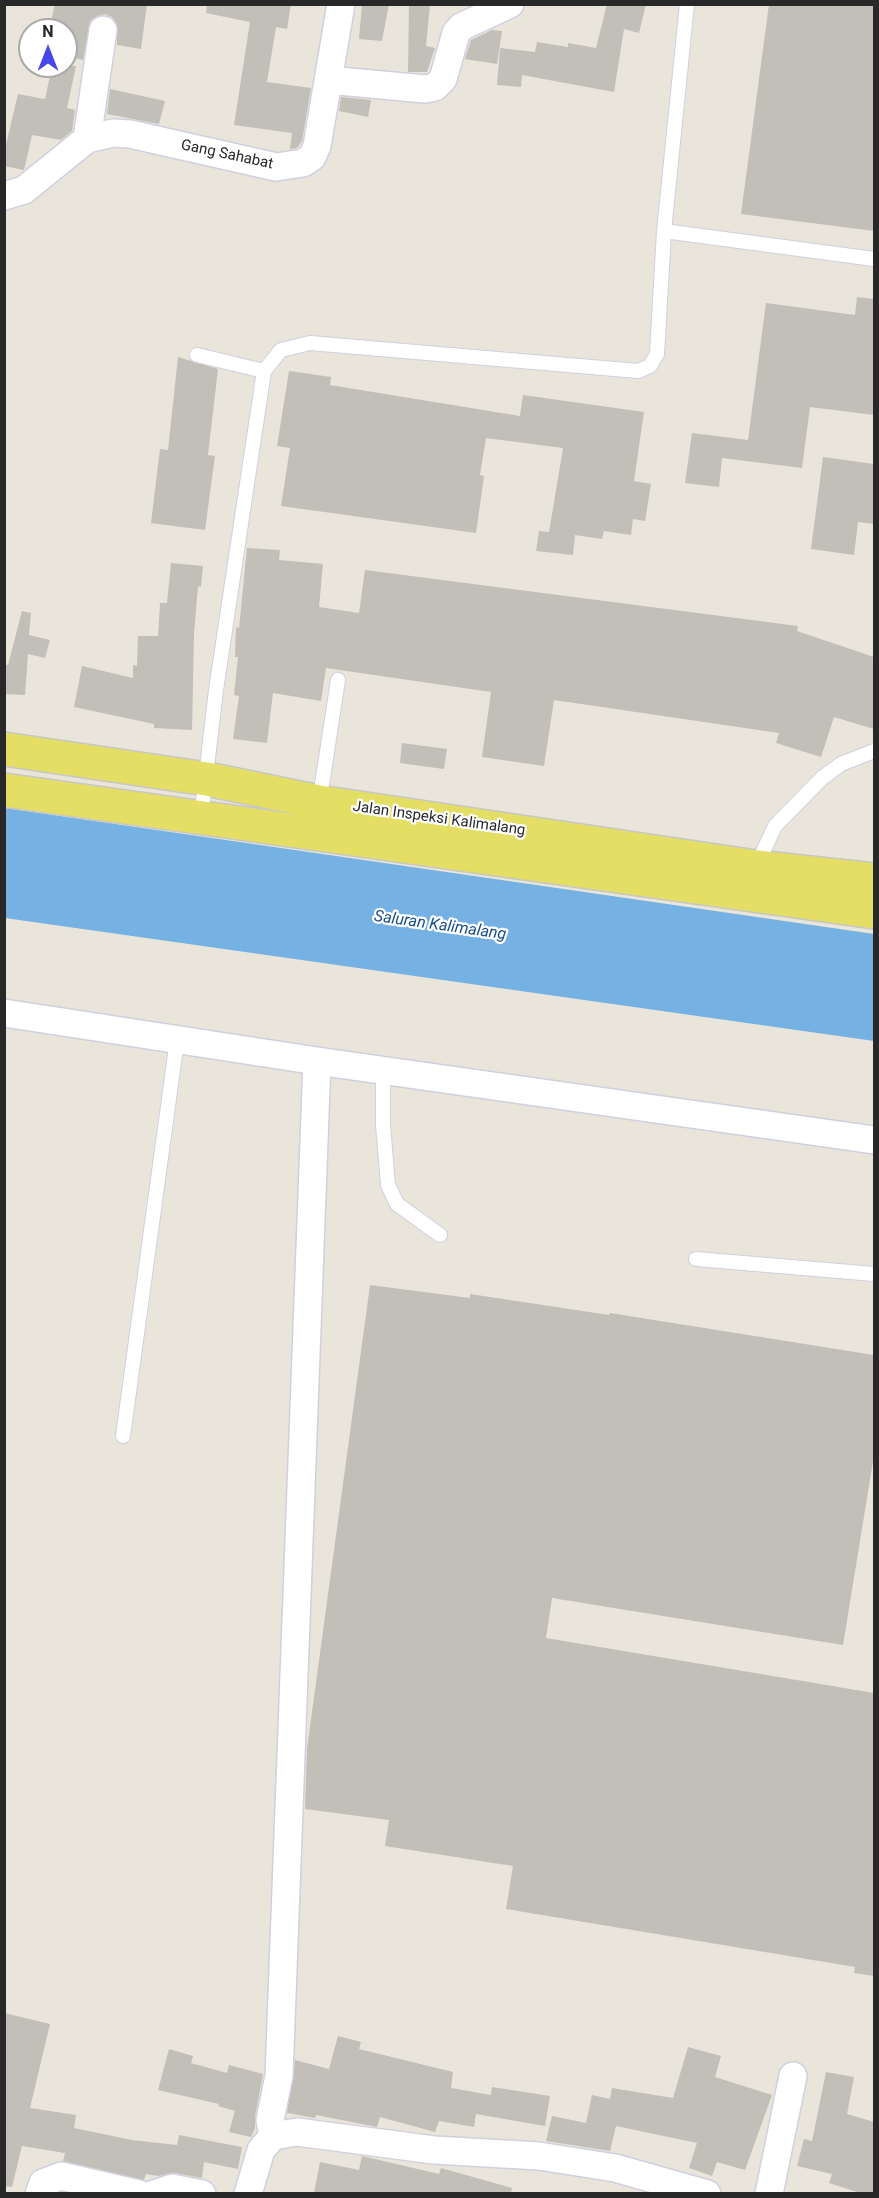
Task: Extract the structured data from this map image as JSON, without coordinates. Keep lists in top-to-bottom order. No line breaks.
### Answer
{"streets":{"main road":["Jalan Inspeksi Kalimalang"],"street":["Gang Sahabat"]},"water":["Saluran Kalimalang"],"north":"top"}
